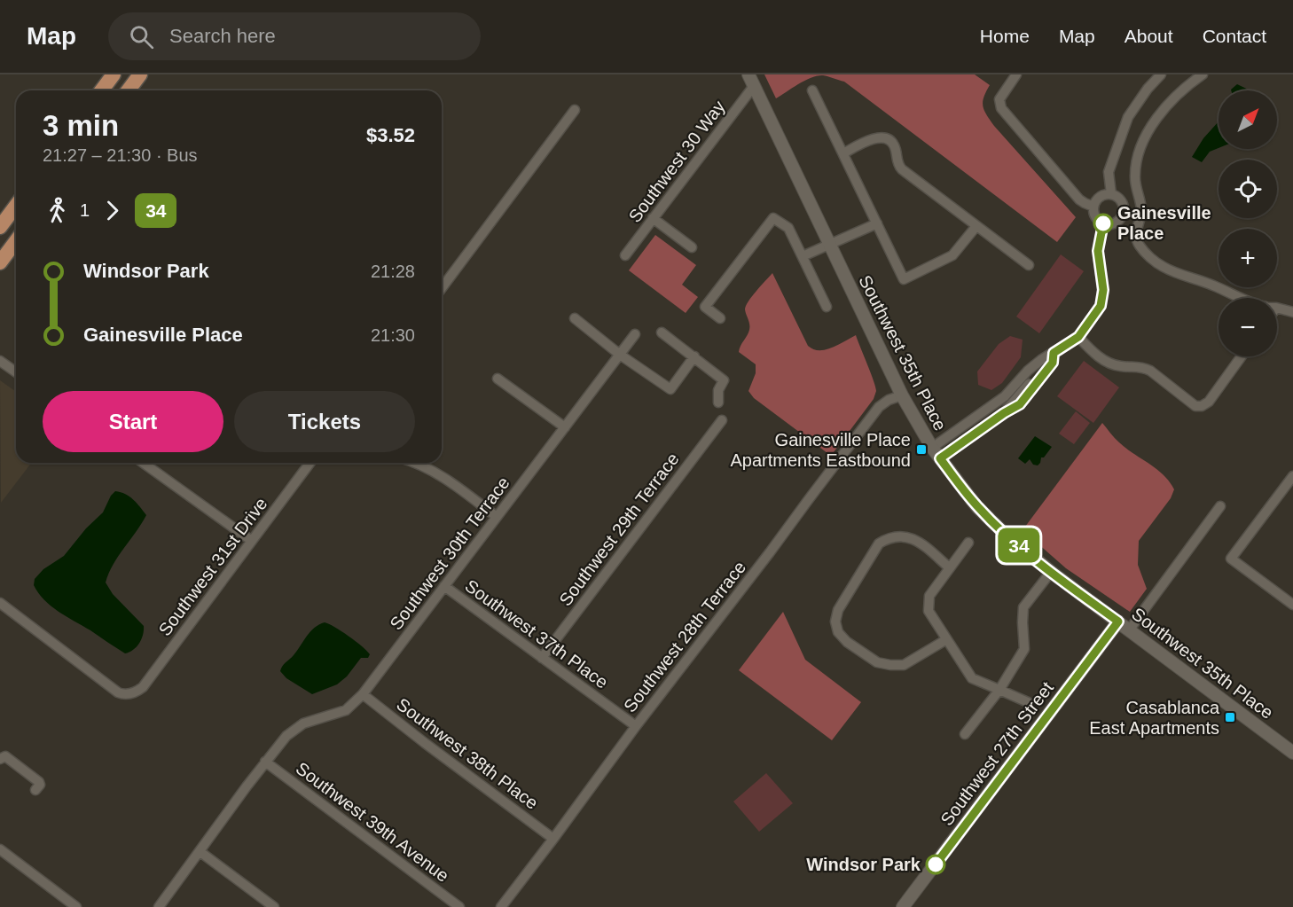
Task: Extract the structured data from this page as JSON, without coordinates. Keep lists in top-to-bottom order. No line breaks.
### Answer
{"streets":{"street":["Southwest 30 Way","Southwest 35th Place","Southwest 29th Terrace","Southwest 30th Terrace","Southwest 31st Drive","Southwest 37th Place","Southwest 28th Terrace","Southwest 38th Place","Southwest 27th Street","Southwest 39th Avenue"]},"crossings":[["Southwest 30 Way","Southwest 35th Place"],["Southwest 35th Place","Southwest 28th Terrace"],["Southwest 35th Place","Southwest 27th Street"],["Southwest 29th Terrace","Southwest 37th Place"],["Southwest 30th Terrace","Southwest 37th Place"],["Southwest 30th Terrace","Southwest 38th Place"],["Southwest 30th Terrace","Southwest 39th Avenue"],["Southwest 37th Place","Southwest 28th Terrace"],["Southwest 28th Terrace","Southwest 38th Place"]],"places":{"other":["Gainesville Place","Windsor Park"],"transit":["Gainesville Place Apartments Eastbound","Casablanca East Apartments"]},"lines":["bus line 34"],"north":"top right","page":{"header":"Map","search":"Search here","nav":["Home","Map","About","Contact"],"on_map":"34","map_buttons":["+","−"],"heading":["3 min","21:27 – 21:30 · Bus","$3.52"],"legs":["1","34"],"list":[{"name":"Windsor Park","value":"21:28"},{"name":"Gainesville Place","value":"21:30"}],"buttons":["Start","Tickets"]}}
